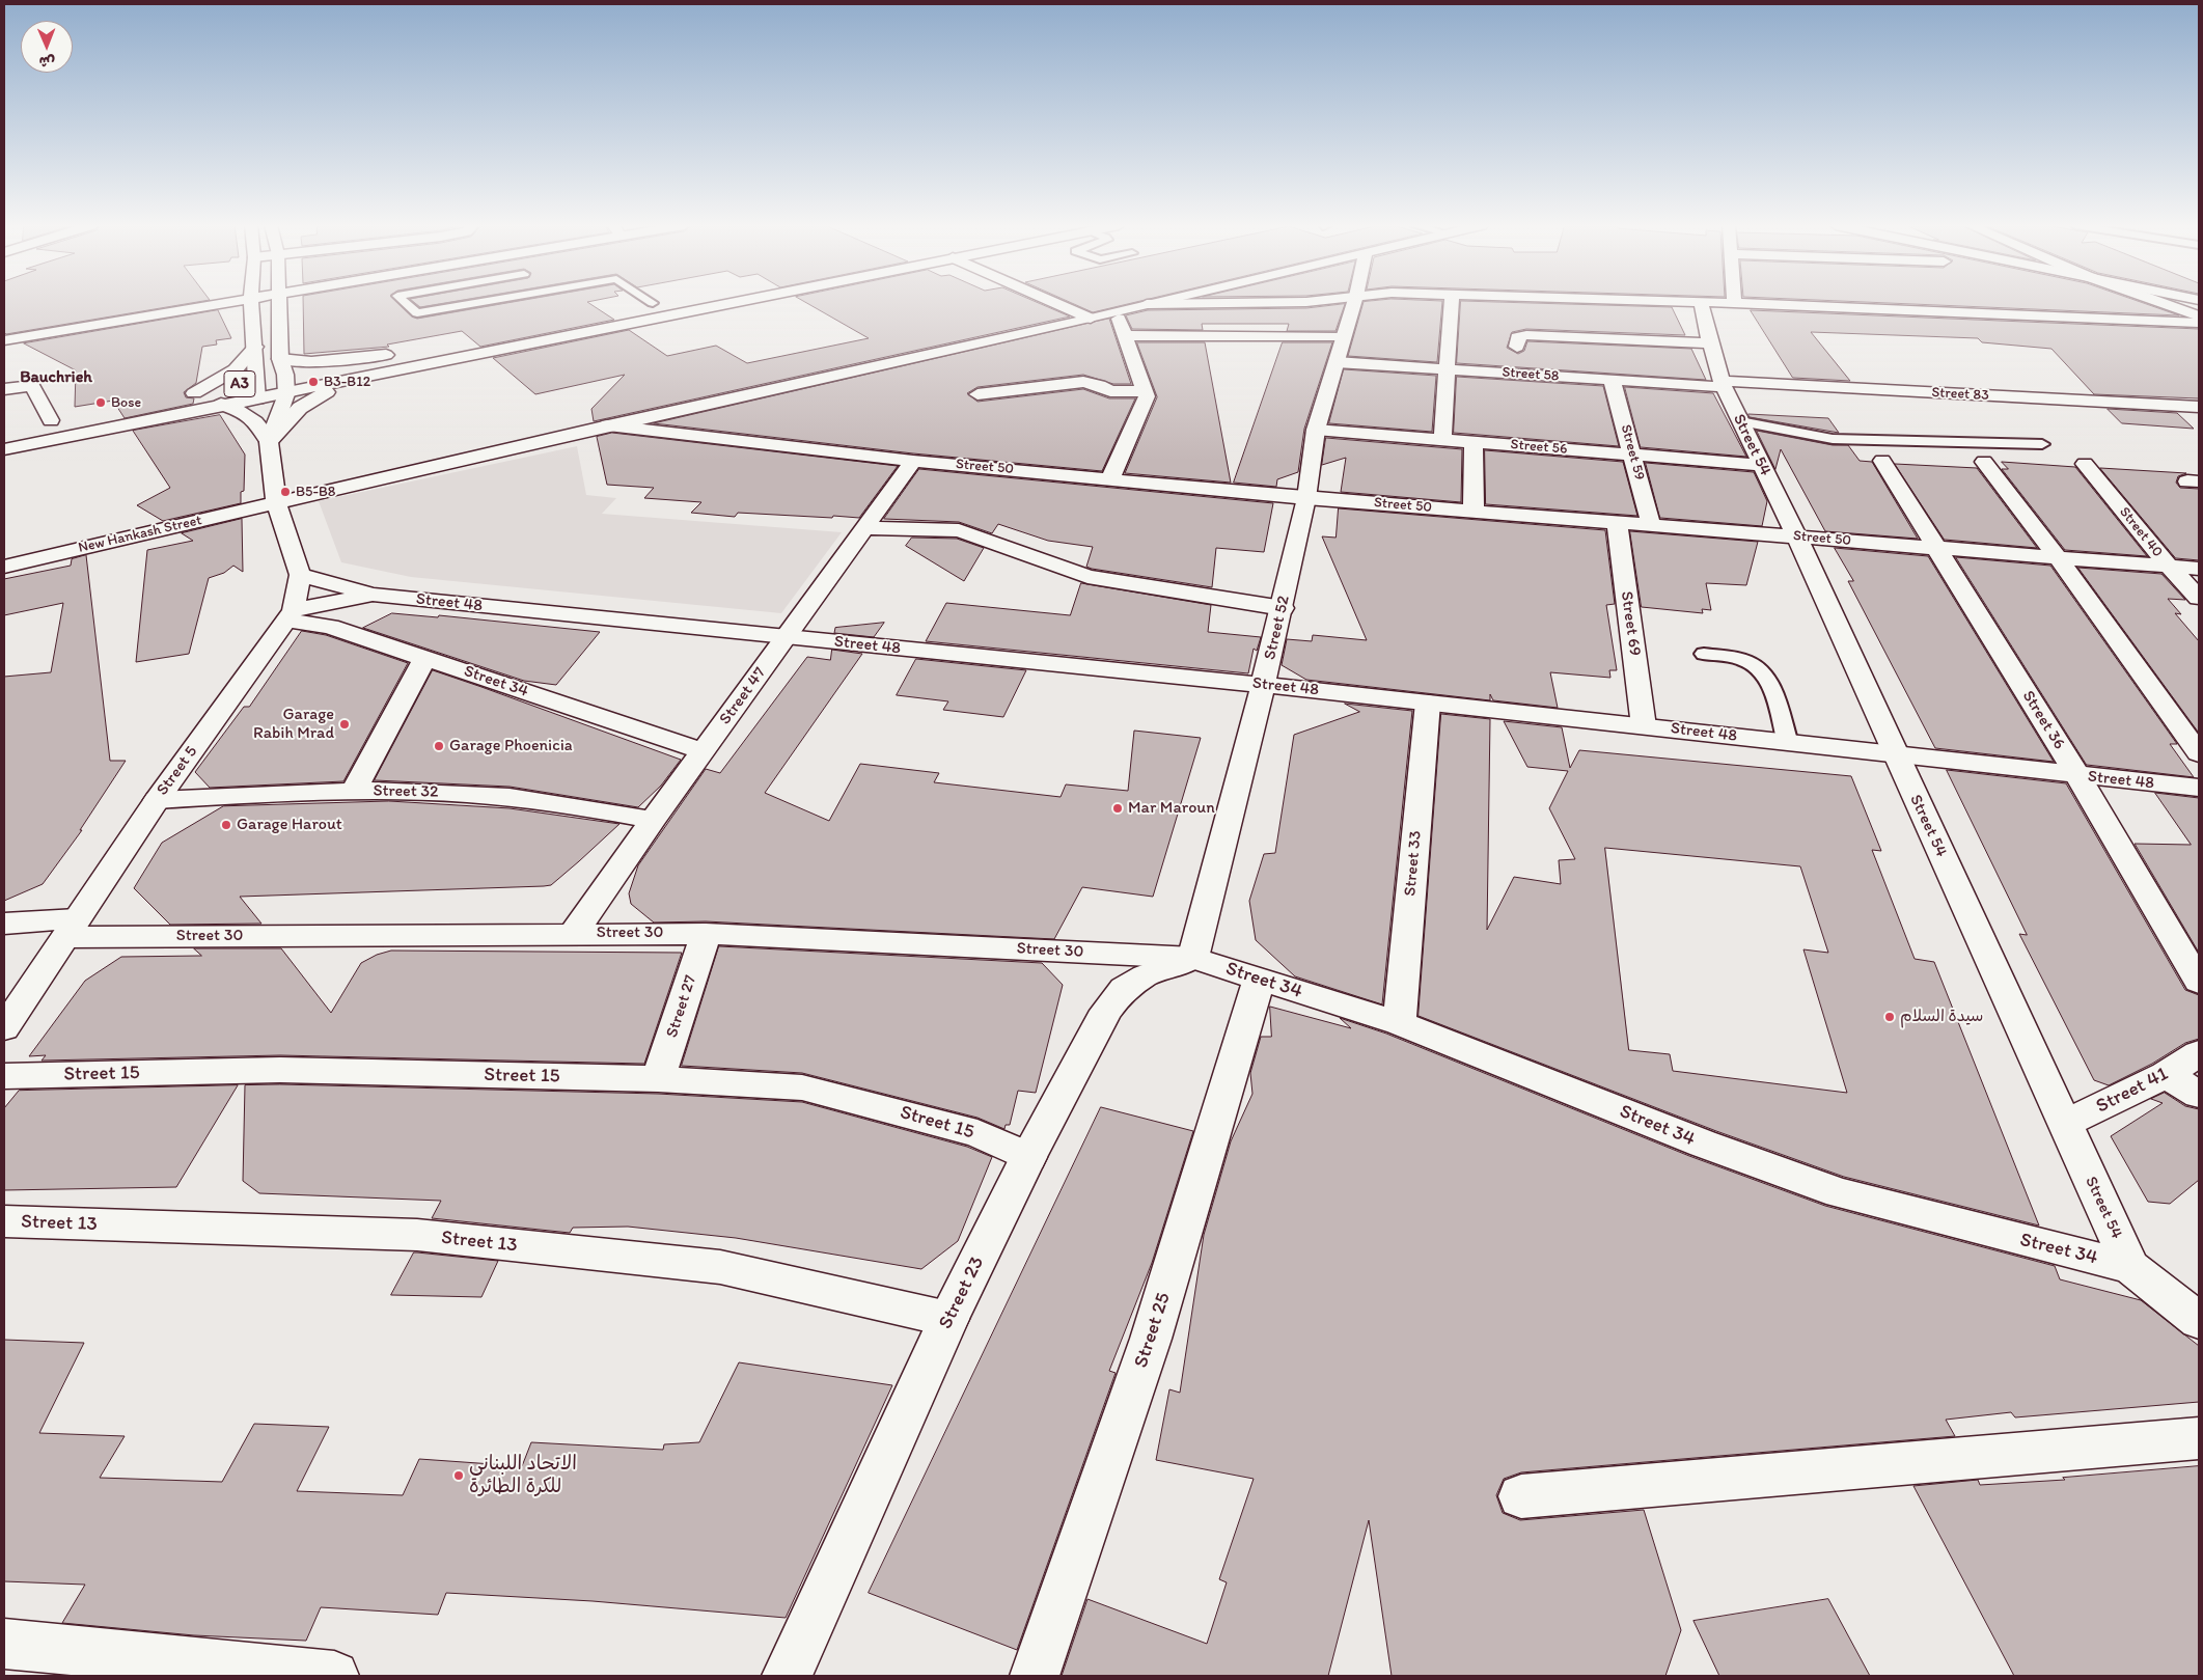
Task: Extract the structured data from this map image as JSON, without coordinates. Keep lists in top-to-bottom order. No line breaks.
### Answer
{"streets":{"main road":["Street 58","A3","Street 83","Street 54","Street 56","Street 59","Street 50","Street 40","New Hankash Street","Street 48","Street 69","Street 52","Street 34","Street 47","Street 36","Street 5","Street 32","Street 33","Street 30","Street 27","Street 15","Street 41","Street 13","Street 23","Street 25"]},"crossings":[["Street 58","Street 83"],["Street 58","Street 54"],["Street 58","Street 59"],["Street 58","Street 52"],["Street 83","Street 54"],["Street 54","Street 56"],["Street 54","Street 50"],["Street 54","Street 48"],["Street 54","Street 34"],["Street 54","Street 41"],["Street 56","Street 59"],["Street 56","Street 52"],["Street 59","Street 50"],["Street 50","Street 40"],["Street 50","New Hankash Street"],["Street 50","Street 69"],["Street 50","Street 52"],["Street 50","Street 47"],["Street 50","Street 36"],["New Hankash Street","Street 5"],["Street 48","Street 69"],["Street 48","Street 52"],["Street 48","Street 34"],["Street 48","Street 47"],["Street 48","Street 36"],["Street 48","Street 5"],["Street 48","Street 33"],["Street 52","Street 34"],["Street 52","Street 30"],["Street 52","Street 23"],["Street 34","Street 47"],["Street 34","Street 5"],["Street 34","Street 33"],["Street 34","Street 30"],["Street 34","Street 23"],["Street 34","Street 25"],["Street 47","Street 32"],["Street 47","Street 30"],["Street 5","Street 32"],["Street 5","Street 30"],["Street 30","Street 27"],["Street 30","Street 23"],["Street 27","Street 15"],["Street 15","Street 23"],["Street 13","Street 23"]],"districts":["Bauchrieh"],"places":["B3-B12","Bose","B5-B8","Garage Rabih Mrad","Garage Phoenicia","Mar Maroun","Garage Harout","سيدة السلام","الاتحاد اللبناني للكرة الطائرة"],"north":"bottom"}
